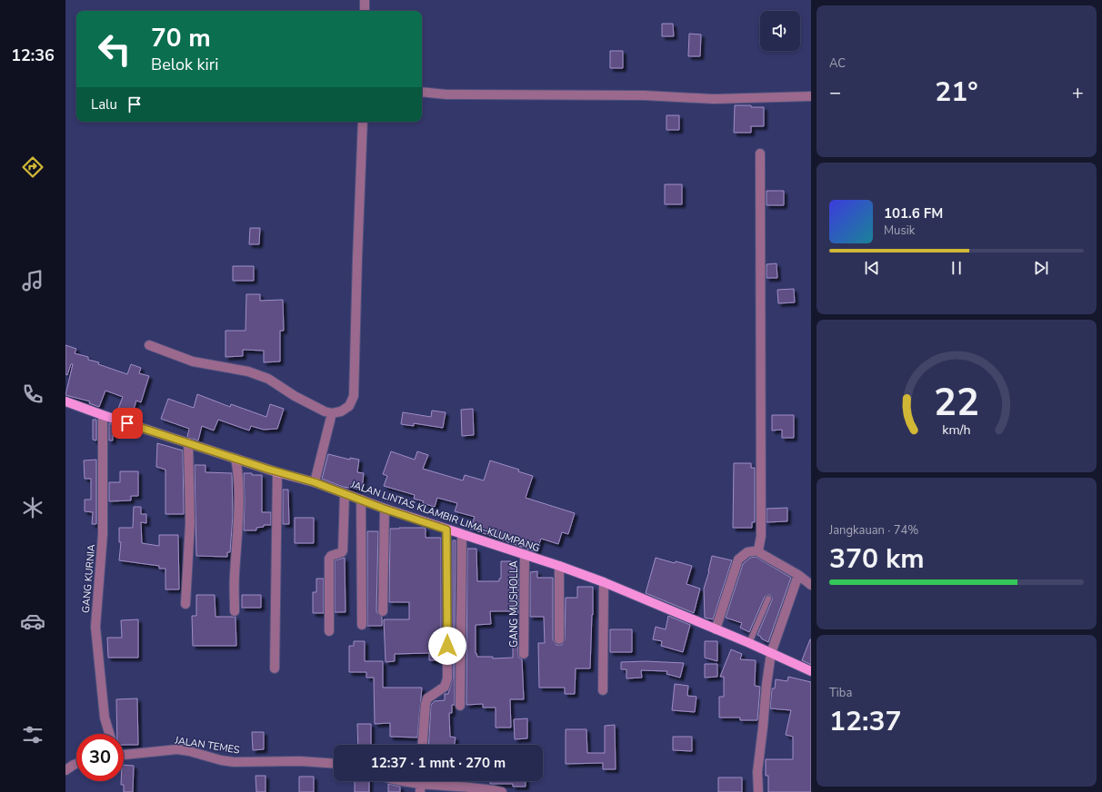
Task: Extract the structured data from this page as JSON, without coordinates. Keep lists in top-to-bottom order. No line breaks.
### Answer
{"streets":{"main road":["JALAN LINTAS KLAMBIR LIMA–KLUMPANG"],"street":["GANG KURNIA","GANG MUSHOLLA","JALAN TEMES"]},"crossings":[["JALAN LINTAS KLAMBIR LIMA–KLUMPANG","GANG KURNIA"],["JALAN LINTAS KLAMBIR LIMA–KLUMPANG","GANG MUSHOLLA"]],"page":{"tabs":"12:36","tile":["AC",["Jangkauan · 74%","370 km"],["Tiba","12:37"]],"turn":["70 m","Belok kiri"],"heat":["−","21°","+"],"then":"Lalu","song":["101.6 FM","Musik"],"limit":"30","trip":"12:37 · 1 mnt · 270 m","gauge":["22","km/h"]}}
